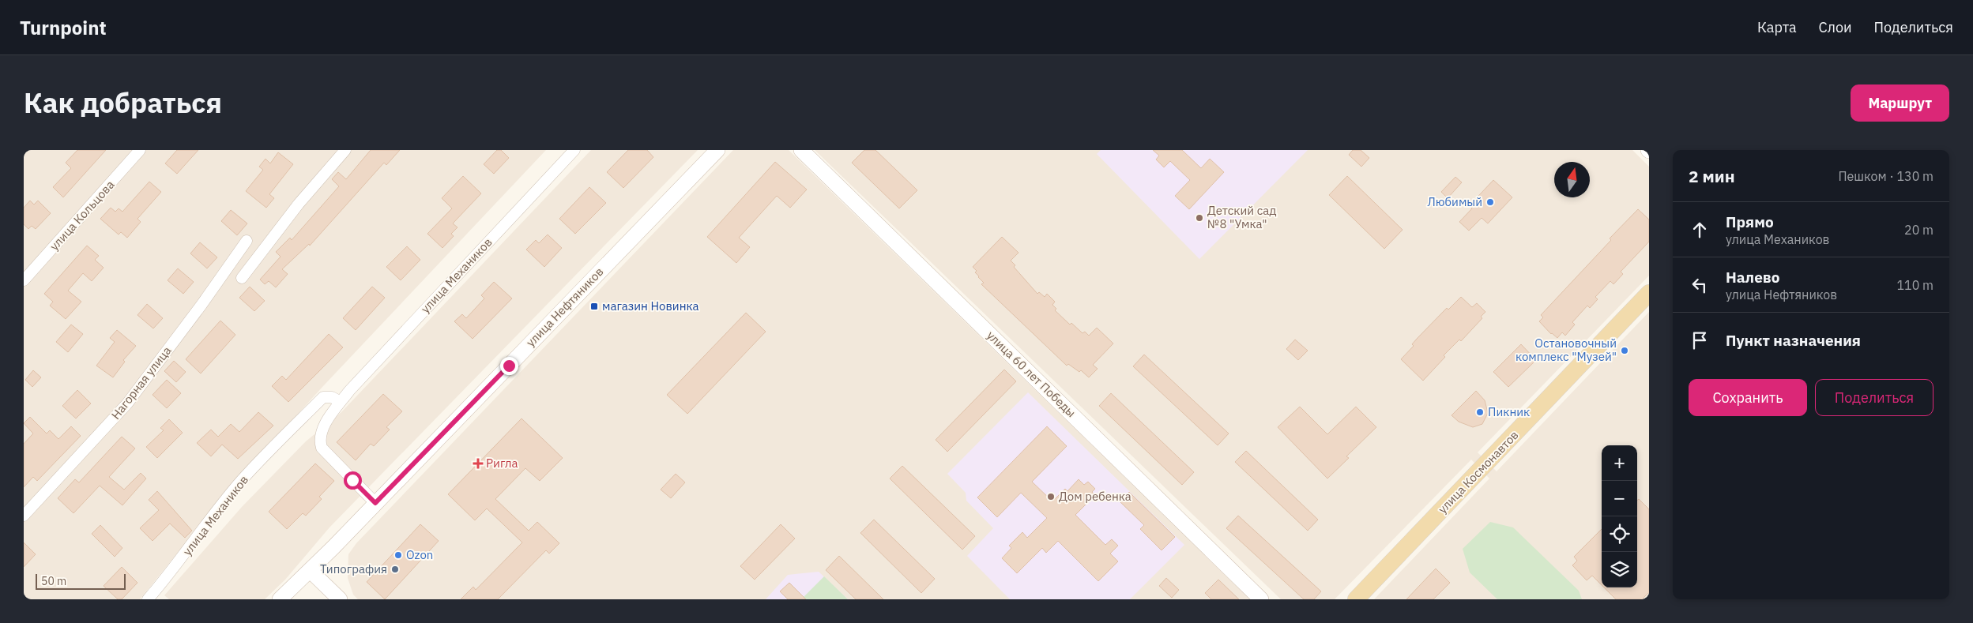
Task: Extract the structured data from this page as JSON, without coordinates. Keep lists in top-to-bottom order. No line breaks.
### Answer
{"streets":{"main road":["улица Нефтяников","улица 60 лет Победы","улица Космонавтов"],"street":["улица Кольцова","улица Механиков","Нагорная улица"]},"crossings":[["улица Механиков","улица Нефтяников"]],"places":{"other":["Любимый","Детский сад №8 \"Умка\"","Остановочный комплекс \"Музей\"","Пикник","Дом ребенка","Ozon","Типография"],"transit":["магазин Новинка"],"health":["Ригла"]},"scale_bar":"50 m","north":"top","page":{"header":"Turnpoint","nav":["Карта","Слои","Поделиться"],"title":"Как добраться","buttons":["Маршрут",["Сохранить","Поделиться"]],"heading":["2 мин","Пешком · 130 m"],"list":[["Прямо","улица Механиков","20 m"],["Налево","улица Нефтяников","110 m"],"Пункт назначения"],"map_buttons":["+","−"],"scale":"50 m"}}
